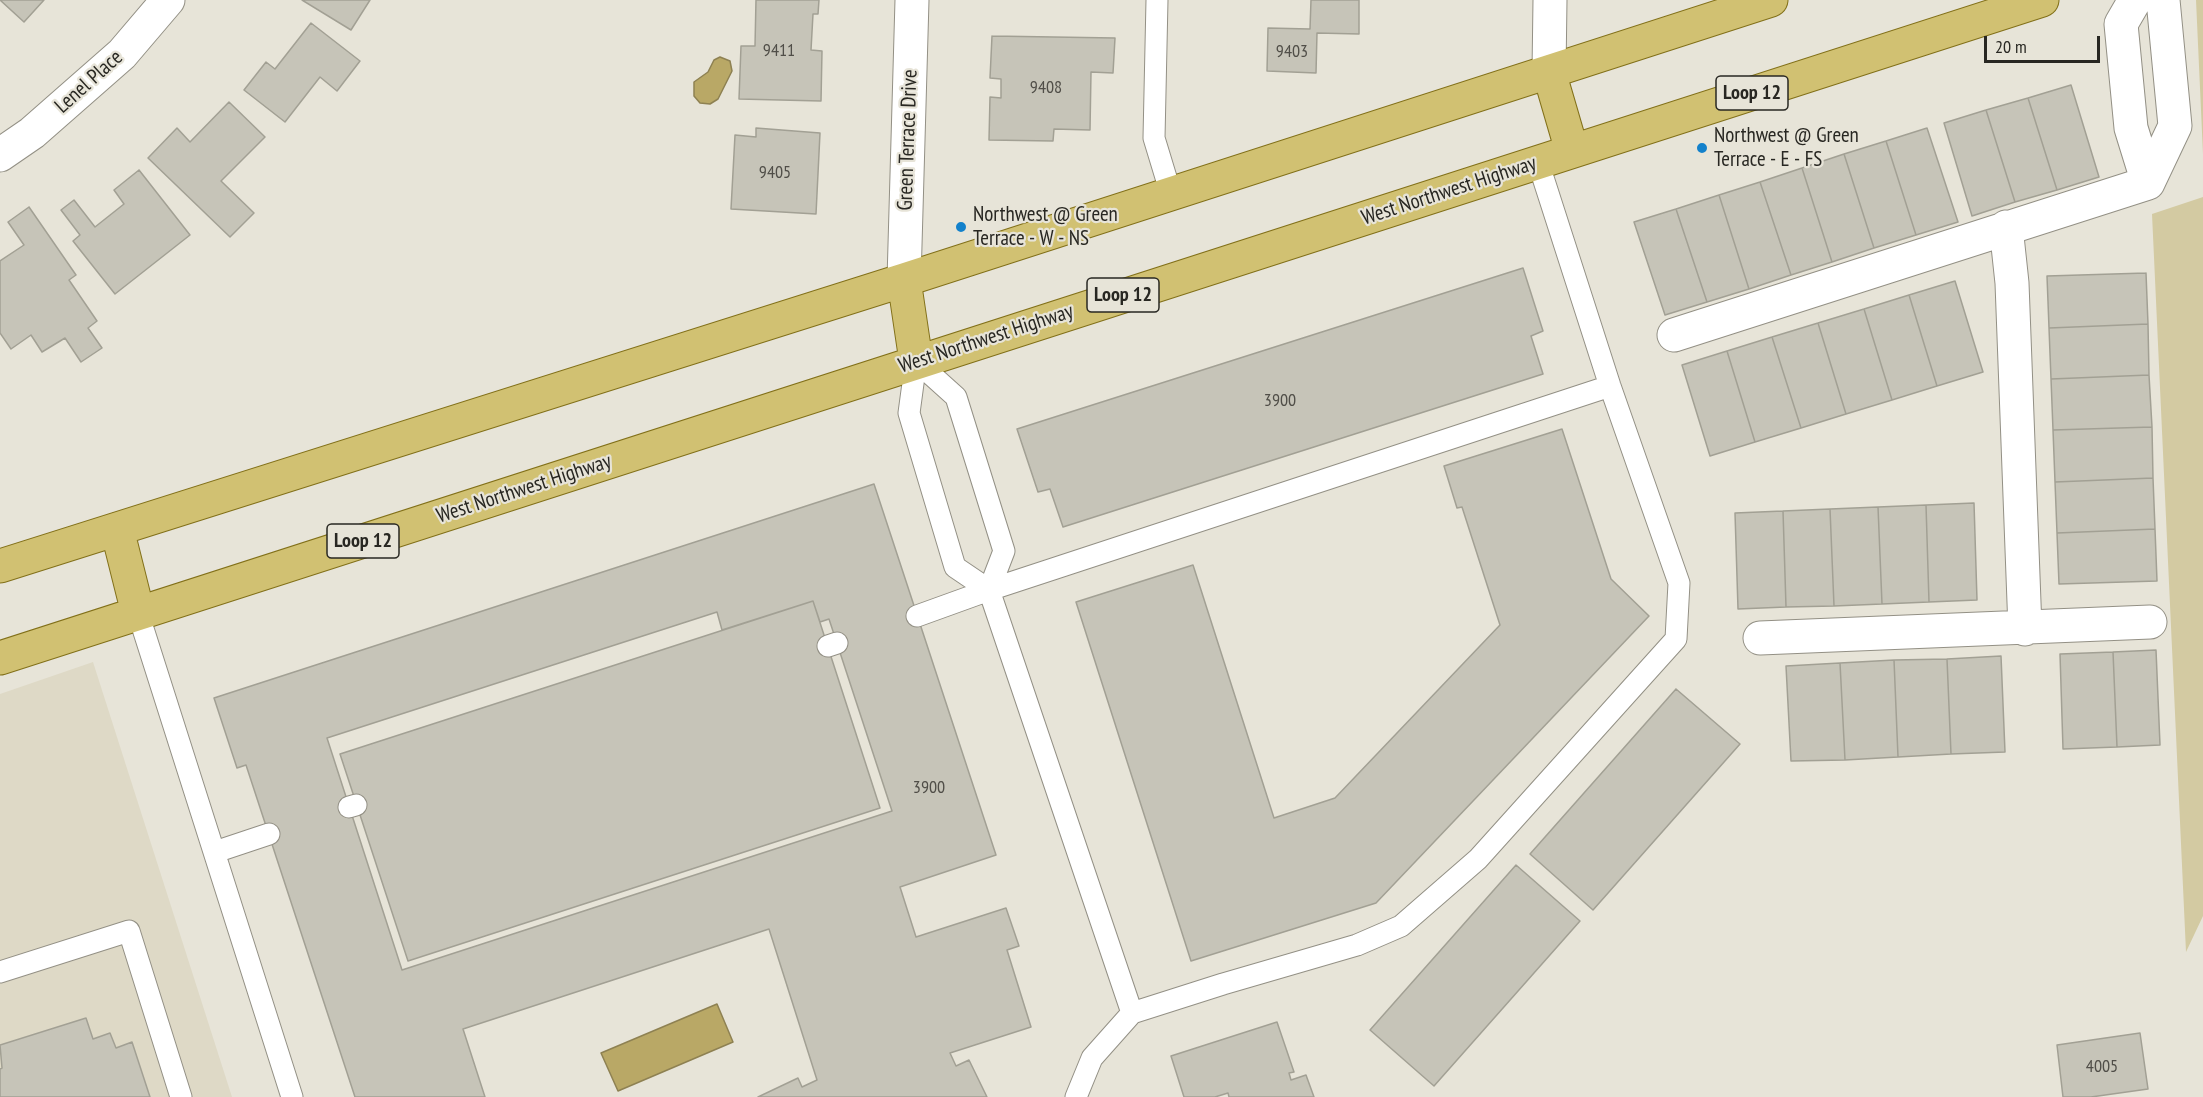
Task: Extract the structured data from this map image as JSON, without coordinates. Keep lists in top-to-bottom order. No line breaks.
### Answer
{"streets":{"main road":["Loop 12","West Northwest Highway"],"street":["Lenel Place","Green Terrace Drive"]},"places":["Northwest @ Green Terrace - E - FS","Northwest @ Green Terrace - W - NS"],"house_numbers":["9411","9403","9408","9405","3900","3900","4005"],"scale_bar":"20 m"}
